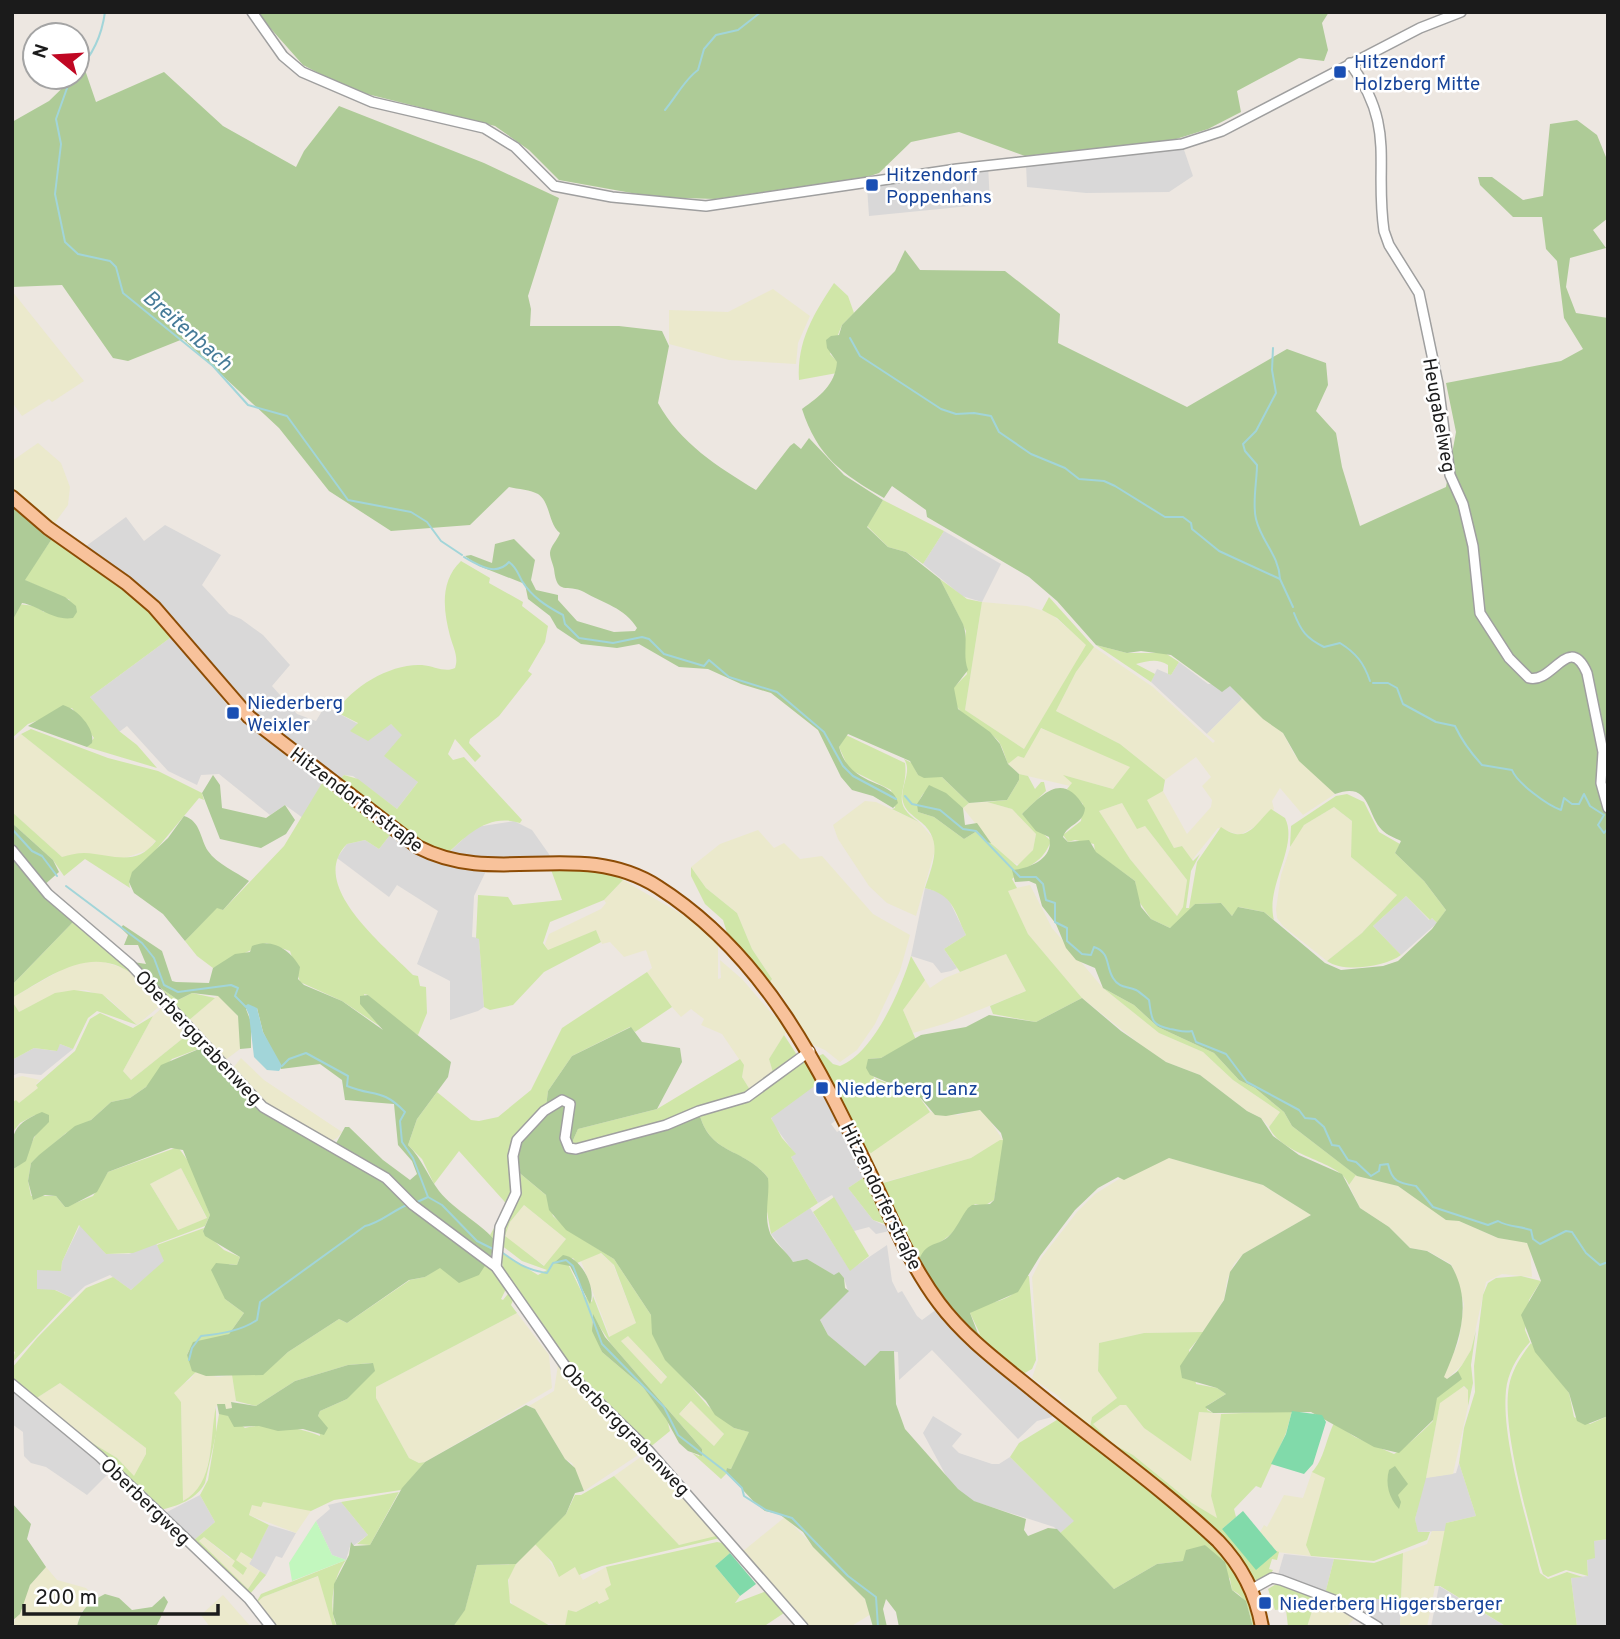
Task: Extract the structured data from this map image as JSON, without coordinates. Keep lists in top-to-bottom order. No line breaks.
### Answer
{"streets":{"main road":["Hitzendorferstraße"],"street":["Heugabelweg","Oberberggrabenweg","Oberbergweg"]},"water":["Breitenbach"],"places":{"transit":["Hitzendorf Holzberg Mitte","Hitzendorf Poppenhans","Niederberg Weixler","Niederberg Lanz","Niederberg Higgersberger"]},"scale_bar":"200 m","north":"left"}
